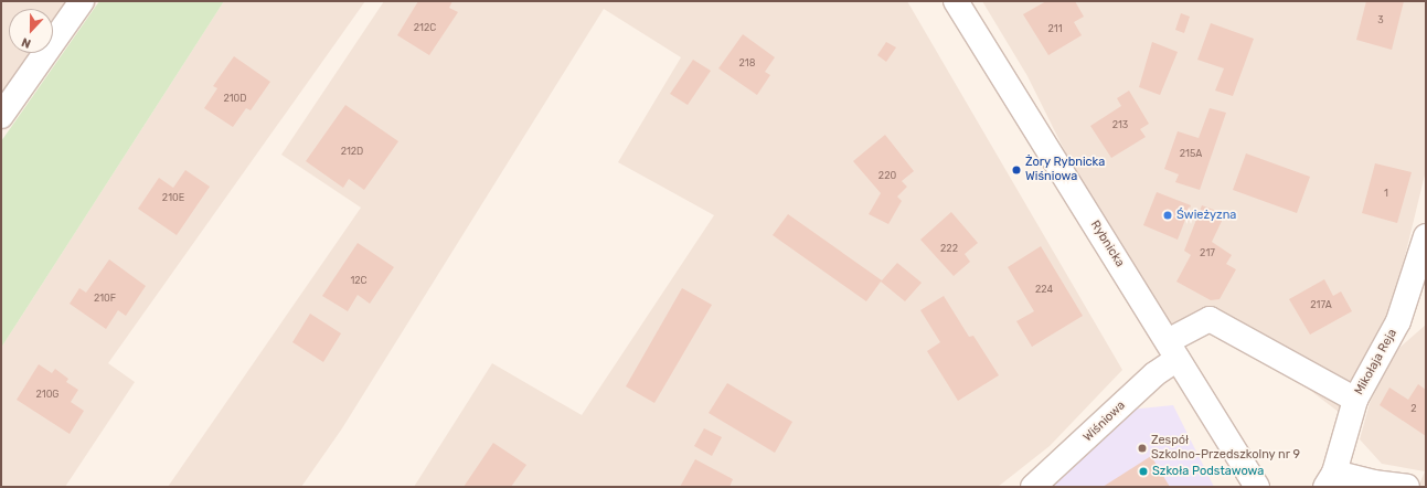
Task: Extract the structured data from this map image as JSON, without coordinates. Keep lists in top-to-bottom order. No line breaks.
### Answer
{"streets":{"street":["Rybnicka","Mikołaja Reja","Wiśniowa"]},"crossings":[["Rybnicka","Wiśniowa"],["Mikołaja Reja","Wiśniowa"]],"places":["Żory Rybnicka Wiśniowa","Świeżyzna","Zespół Szkolno-Przedszkolny nr 9","Szkoła Podstawowa"],"house_numbers":["3","212C","211","218","210D","213","212D","215A","220","1","210E","222","217","12C","224","210F","217A","210G","2"],"north":"bottom"}
